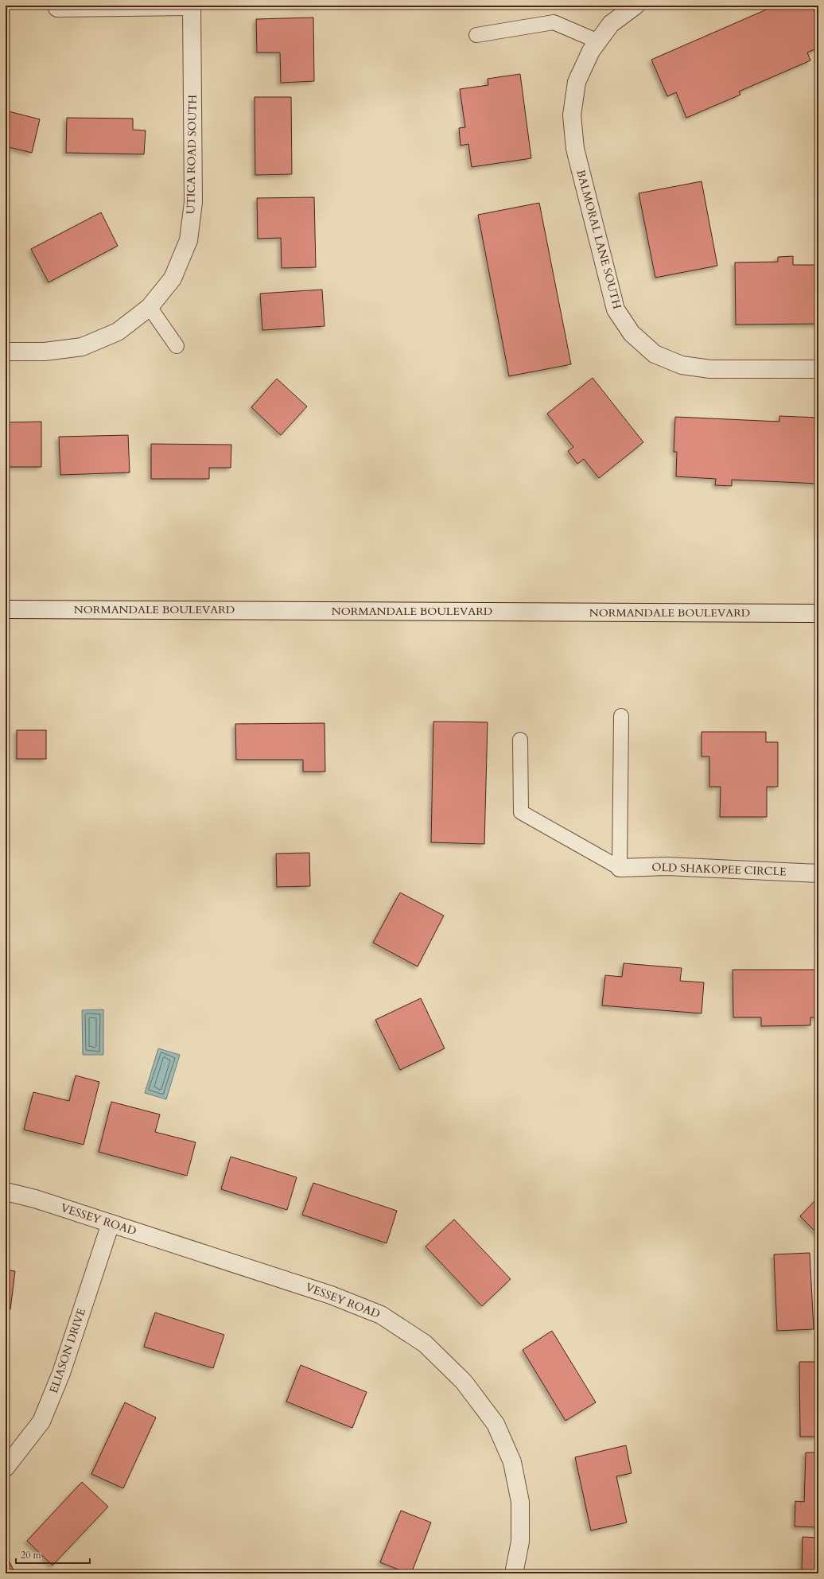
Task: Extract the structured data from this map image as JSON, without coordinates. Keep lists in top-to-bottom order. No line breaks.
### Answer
{"streets":{"street":["UTICA ROAD SOUTH","BALMORAL LANE SOUTH","NORMANDALE BOULEVARD","OLD SHAKOPEE CIRCLE","VESSEY ROAD","ELIASON DRIVE"]},"crossings":[["VESSEY ROAD","ELIASON DRIVE"]],"scale_bar":"20 m"}
